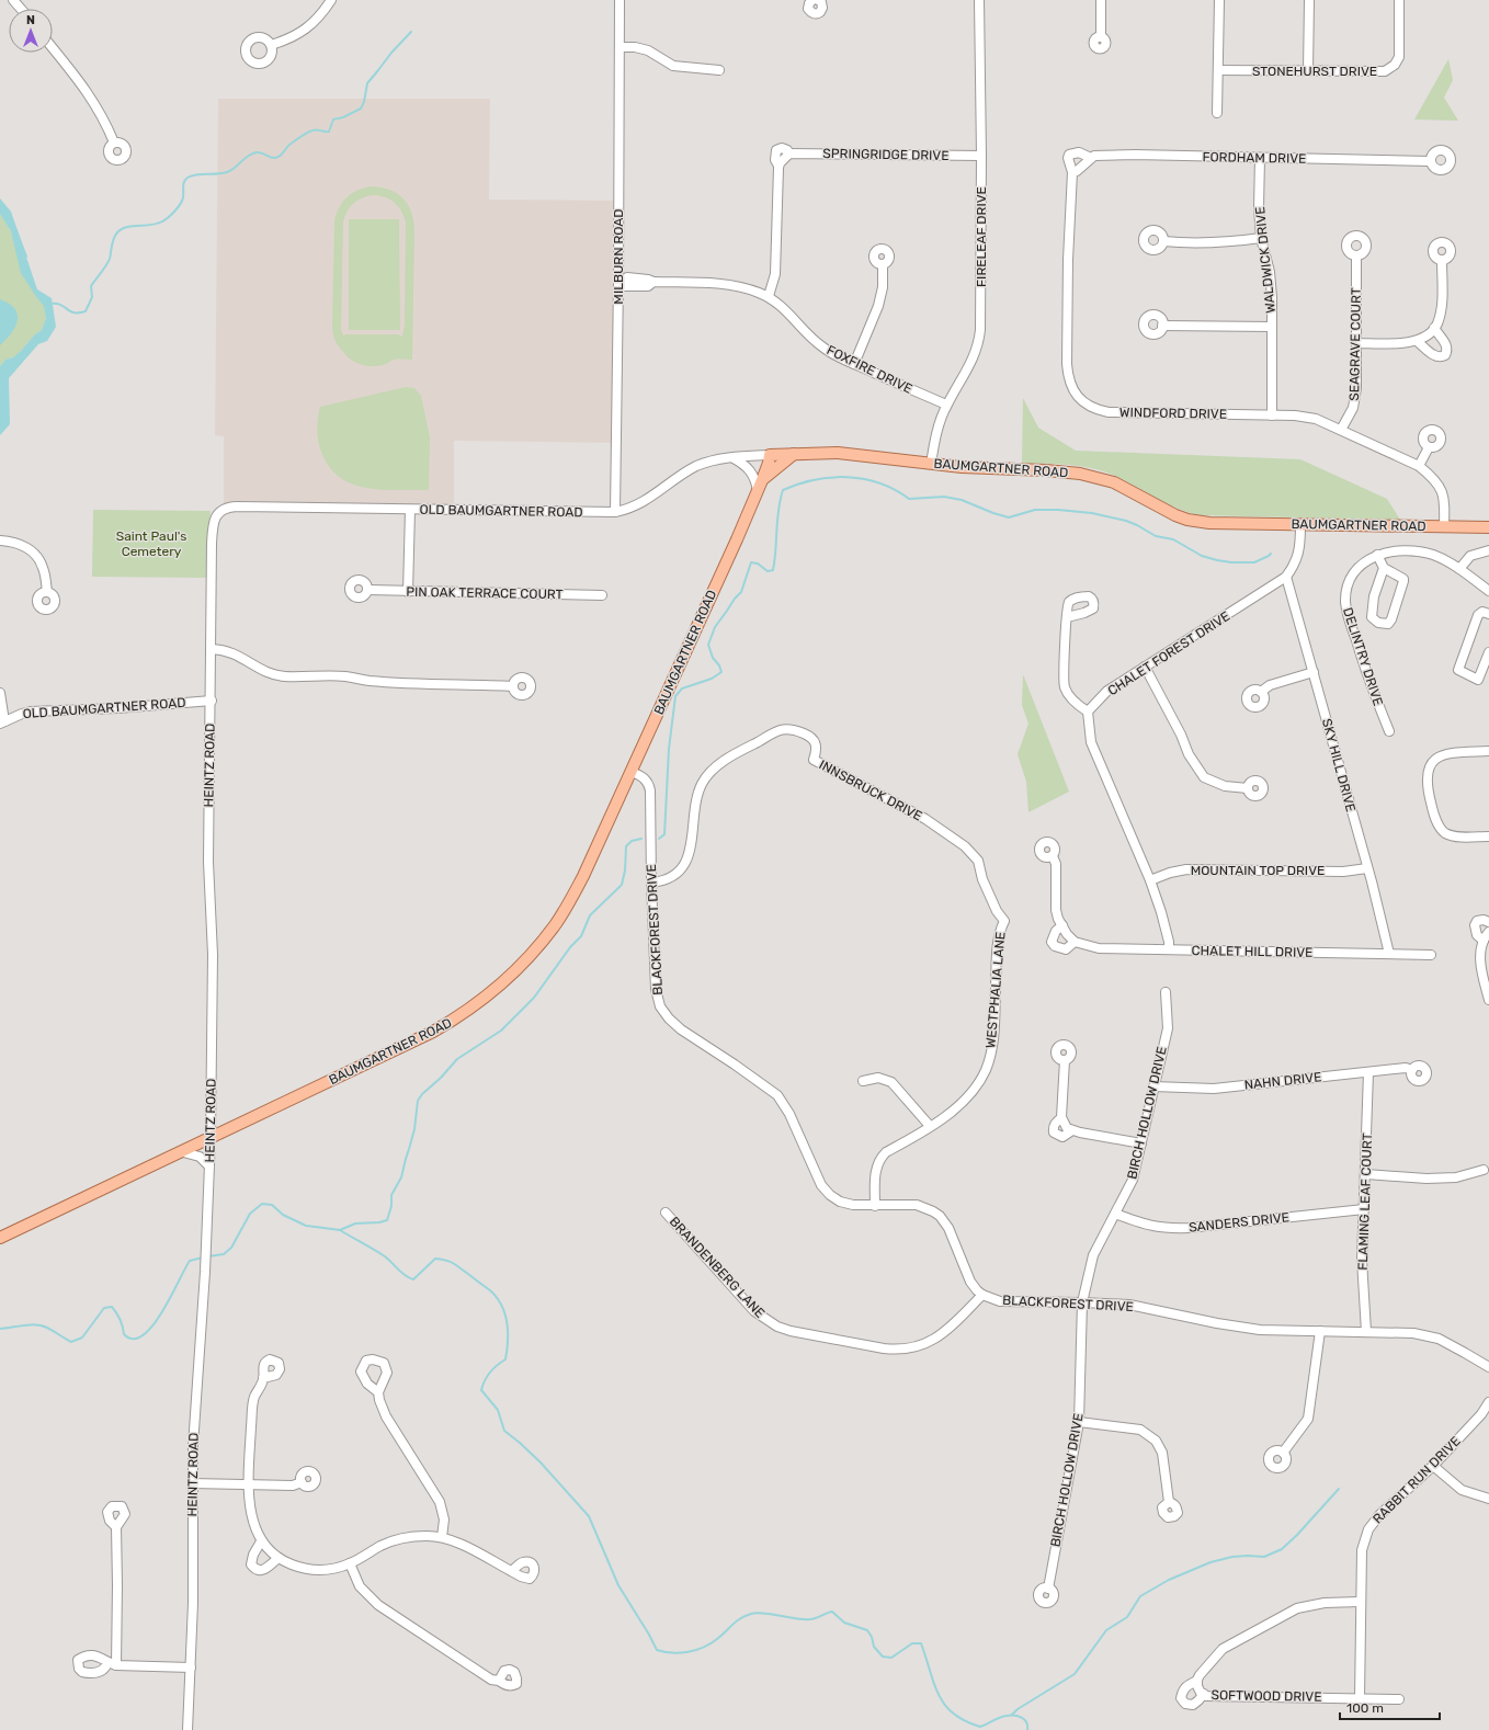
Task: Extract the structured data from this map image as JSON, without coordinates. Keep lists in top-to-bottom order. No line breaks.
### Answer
{"streets":{"main road":["BAUMGARTNER ROAD"],"street":["STONEHURST DRIVE","SPRINGRIDGE DRIVE","FORDHAM DRIVE","FIRELEAF DRIVE","MILBURN ROAD","WALDWICK DRIVE","SEAGRAVE COURT","FOXFIRE DRIVE","WINDFORD DRIVE","OLD BAUMGARTNER ROAD","PIN OAK TERRACE COURT","CHALET FOREST DRIVE","DELINTRY DRIVE","HEINTZ ROAD","SKY HILL DRIVE","INNSBRUCK DRIVE","MOUNTAIN TOP DRIVE","BLACKFOREST DRIVE","CHALET HILL DRIVE","WESTPHALIA LANE","NAHN DRIVE","BIRCH HOLLOW DRIVE","FLAMING LEAF COURT","SANDERS DRIVE","BRANDENBERG LANE","RABBIT RUN DRIVE","SOFTWOOD DRIVE"]},"crossings":[["SPRINGRIDGE DRIVE","FIRELEAF DRIVE"],["SPRINGRIDGE DRIVE","FOXFIRE DRIVE"],["FORDHAM DRIVE","WALDWICK DRIVE"],["FORDHAM DRIVE","WINDFORD DRIVE"],["FIRELEAF DRIVE","FOXFIRE DRIVE"],["FIRELEAF DRIVE","BAUMGARTNER ROAD"],["MILBURN ROAD","FOXFIRE DRIVE"],["MILBURN ROAD","OLD BAUMGARTNER ROAD"],["WALDWICK DRIVE","WINDFORD DRIVE"],["SEAGRAVE COURT","WINDFORD DRIVE"],["WINDFORD DRIVE","BAUMGARTNER ROAD"],["BAUMGARTNER ROAD","OLD BAUMGARTNER ROAD"],["BAUMGARTNER ROAD","CHALET FOREST DRIVE"],["BAUMGARTNER ROAD","HEINTZ ROAD"],["BAUMGARTNER ROAD","BLACKFOREST DRIVE"],["OLD BAUMGARTNER ROAD","HEINTZ ROAD"],["CHALET FOREST DRIVE","SKY HILL DRIVE"],["SKY HILL DRIVE","MOUNTAIN TOP DRIVE"],["SKY HILL DRIVE","CHALET HILL DRIVE"],["INNSBRUCK DRIVE","BLACKFOREST DRIVE"],["INNSBRUCK DRIVE","WESTPHALIA LANE"],["BLACKFOREST DRIVE","WESTPHALIA LANE"],["BLACKFOREST DRIVE","BIRCH HOLLOW DRIVE"],["BLACKFOREST DRIVE","FLAMING LEAF COURT"],["BLACKFOREST DRIVE","BRANDENBERG LANE"],["NAHN DRIVE","BIRCH HOLLOW DRIVE"],["NAHN DRIVE","FLAMING LEAF COURT"],["BIRCH HOLLOW DRIVE","SANDERS DRIVE"],["FLAMING LEAF COURT","SANDERS DRIVE"],["RABBIT RUN DRIVE","SOFTWOOD DRIVE"]],"parks":["Saint Paul's Cemetery"],"scale_bar":"100 m","north":"top"}
